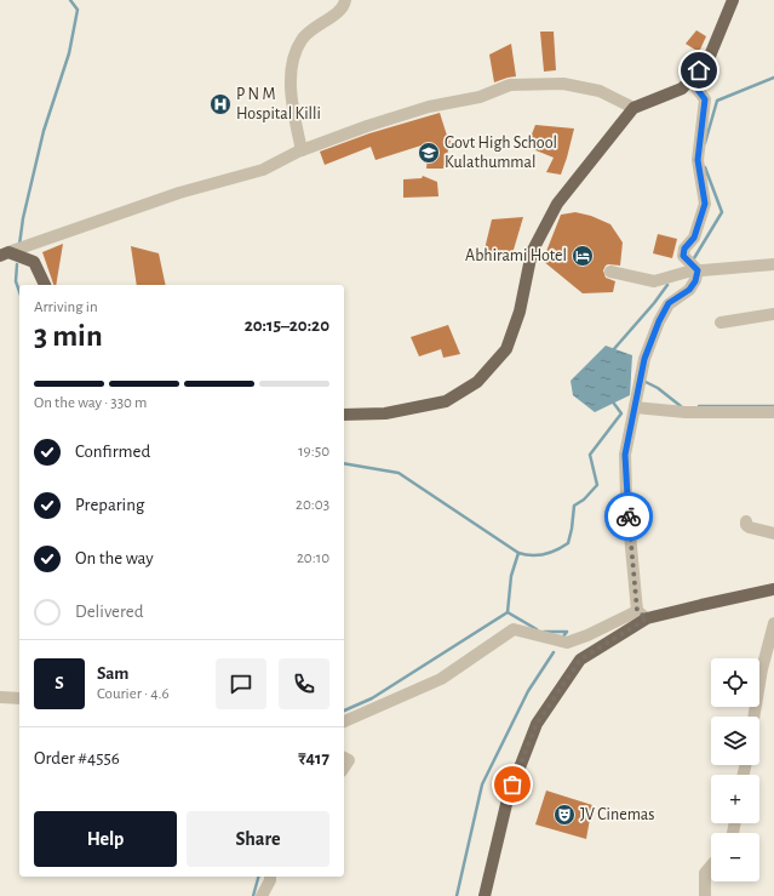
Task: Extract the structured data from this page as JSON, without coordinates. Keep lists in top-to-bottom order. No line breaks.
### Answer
{"places":{"hospital":["P N M Hospital Killi"],"school or university":["Govt High School Kulathummal"],"hotel":["Abhirami Hotel"],"theatre":["JV Cinemas"]},"page":{"heading":["3 min","Arriving in","20:15–20:20"],"panel":["Sam","Courier · 4.6","Order #4556","₹417"],"bar":"On the way · 330 m","list":[["Confirmed","19:50"],["Preparing","20:03"],["On the way","20:10"],"Delivered"],"map_buttons":["+","−"],"round":"S","buttons":["Help","Share"]}}
